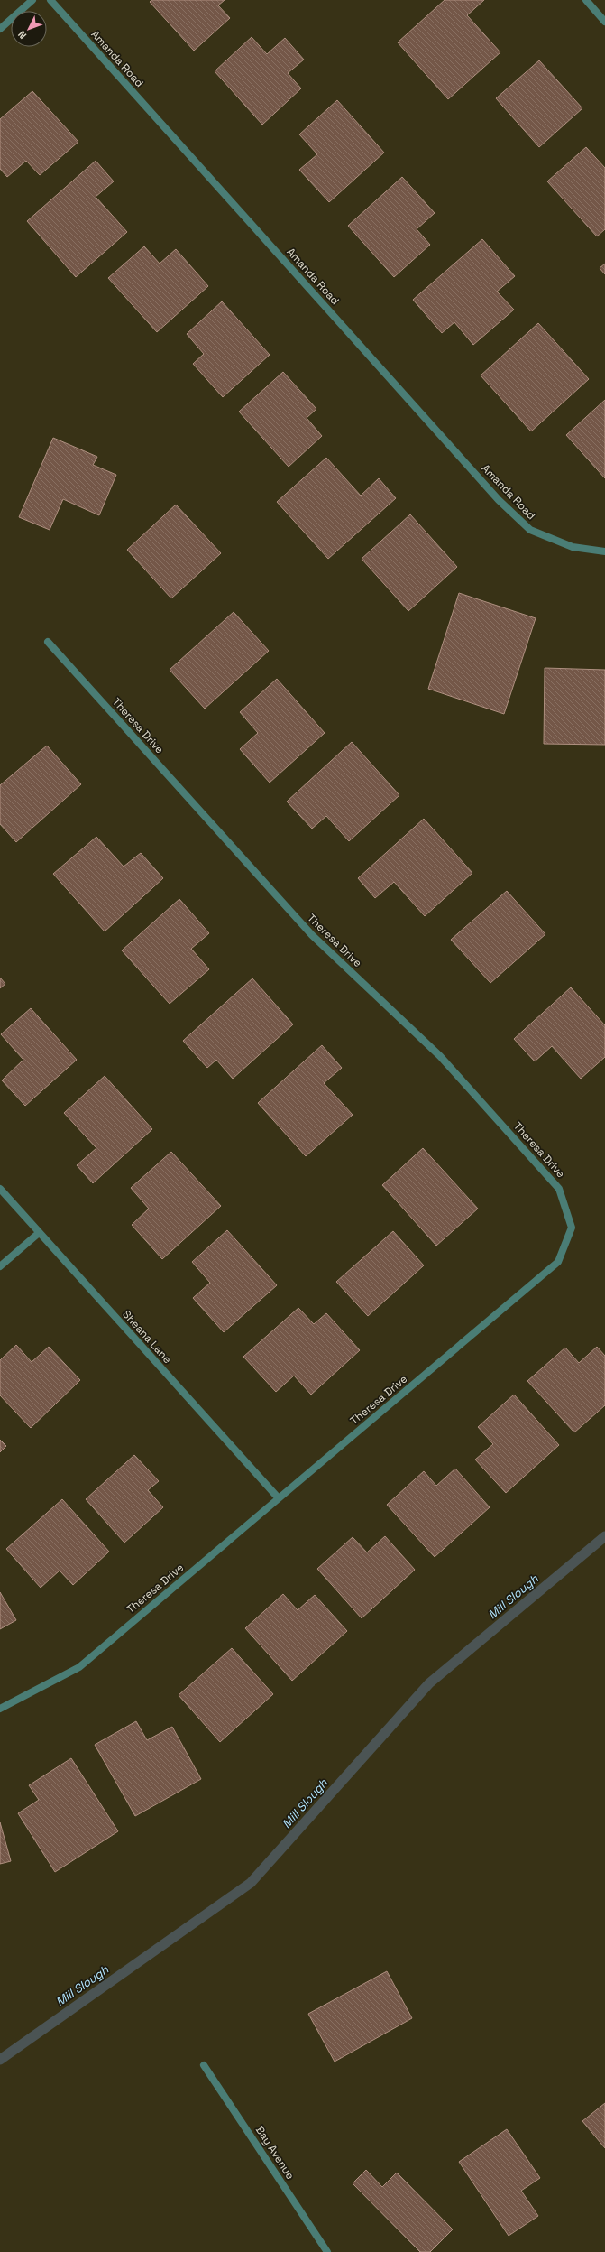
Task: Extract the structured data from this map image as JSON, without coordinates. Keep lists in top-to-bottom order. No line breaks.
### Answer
{"streets":{"street":["Amanda Road","Theresa Drive","Sheana Lane","Bay Avenue"]},"crossings":[["Theresa Drive","Sheana Lane"]],"water":["Mill Slough"],"north":"bottom left"}
